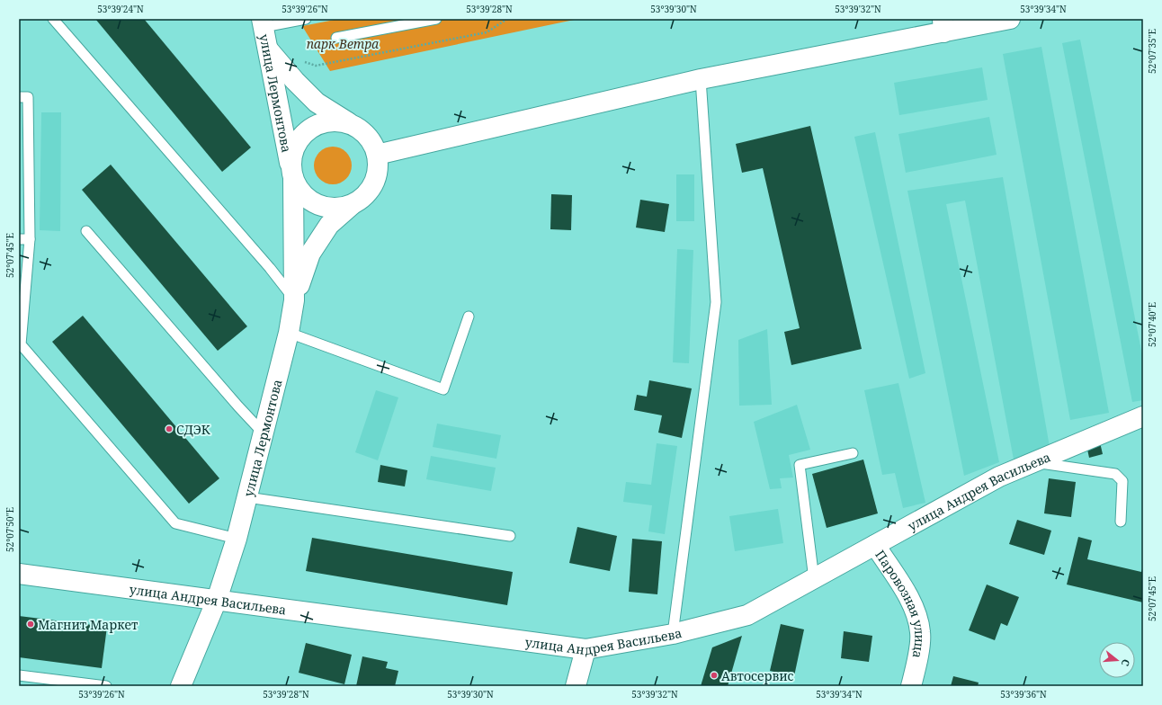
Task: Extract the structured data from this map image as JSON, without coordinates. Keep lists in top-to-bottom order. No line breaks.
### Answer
{"streets":{"street":["улица Лермонтова","улица Андрея Васильева","Паровозная улица"]},"crossings":[["улица Лермонтова","улица Андрея Васильева"],["улица Андрея Васильева","Паровозная улица"]],"parks":["парк Ветра"],"places":["СДЭК","Магнит Маркет","Автосервис"],"north":"right","coordinates":["53°39'24\"N","53°39'26\"N","53°39'28\"N","53°39'30\"N","53°39'32\"N","53°39'34\"N","52°07'35\"E","52°07'45\"E","52°07'40\"E","52°07'50\"E","53°39'36\"N"]}
